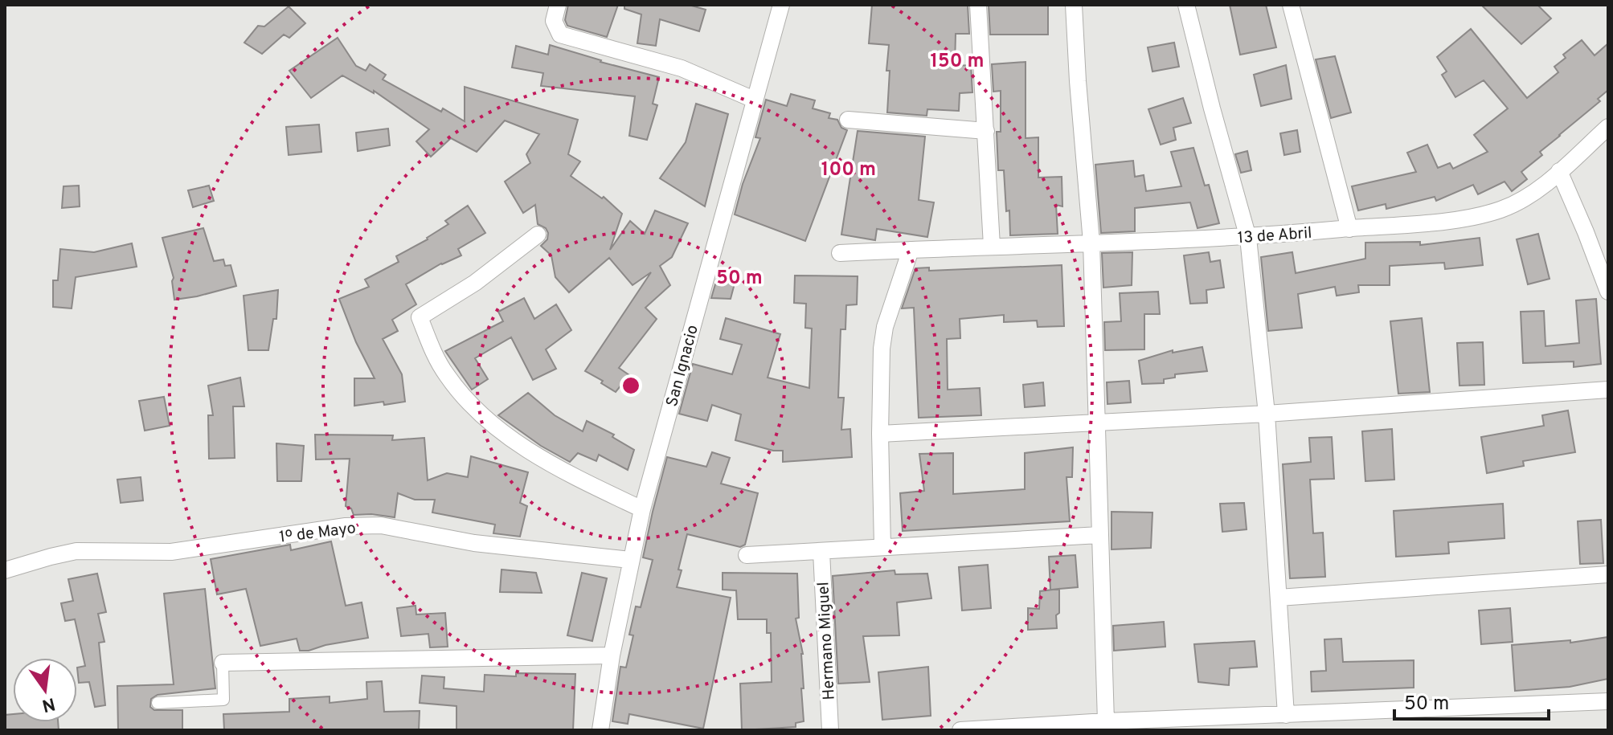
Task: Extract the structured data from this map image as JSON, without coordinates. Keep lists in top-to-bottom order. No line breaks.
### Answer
{"streets":{"street":["13 de Abril","San Ignacio","1º de Mayo","Hermano Miguel"]},"crossings":[["San Ignacio","1º de Mayo"]],"scale_bar":"50 m","north":"bottom","rings":["150 m","100 m","50 m"]}
